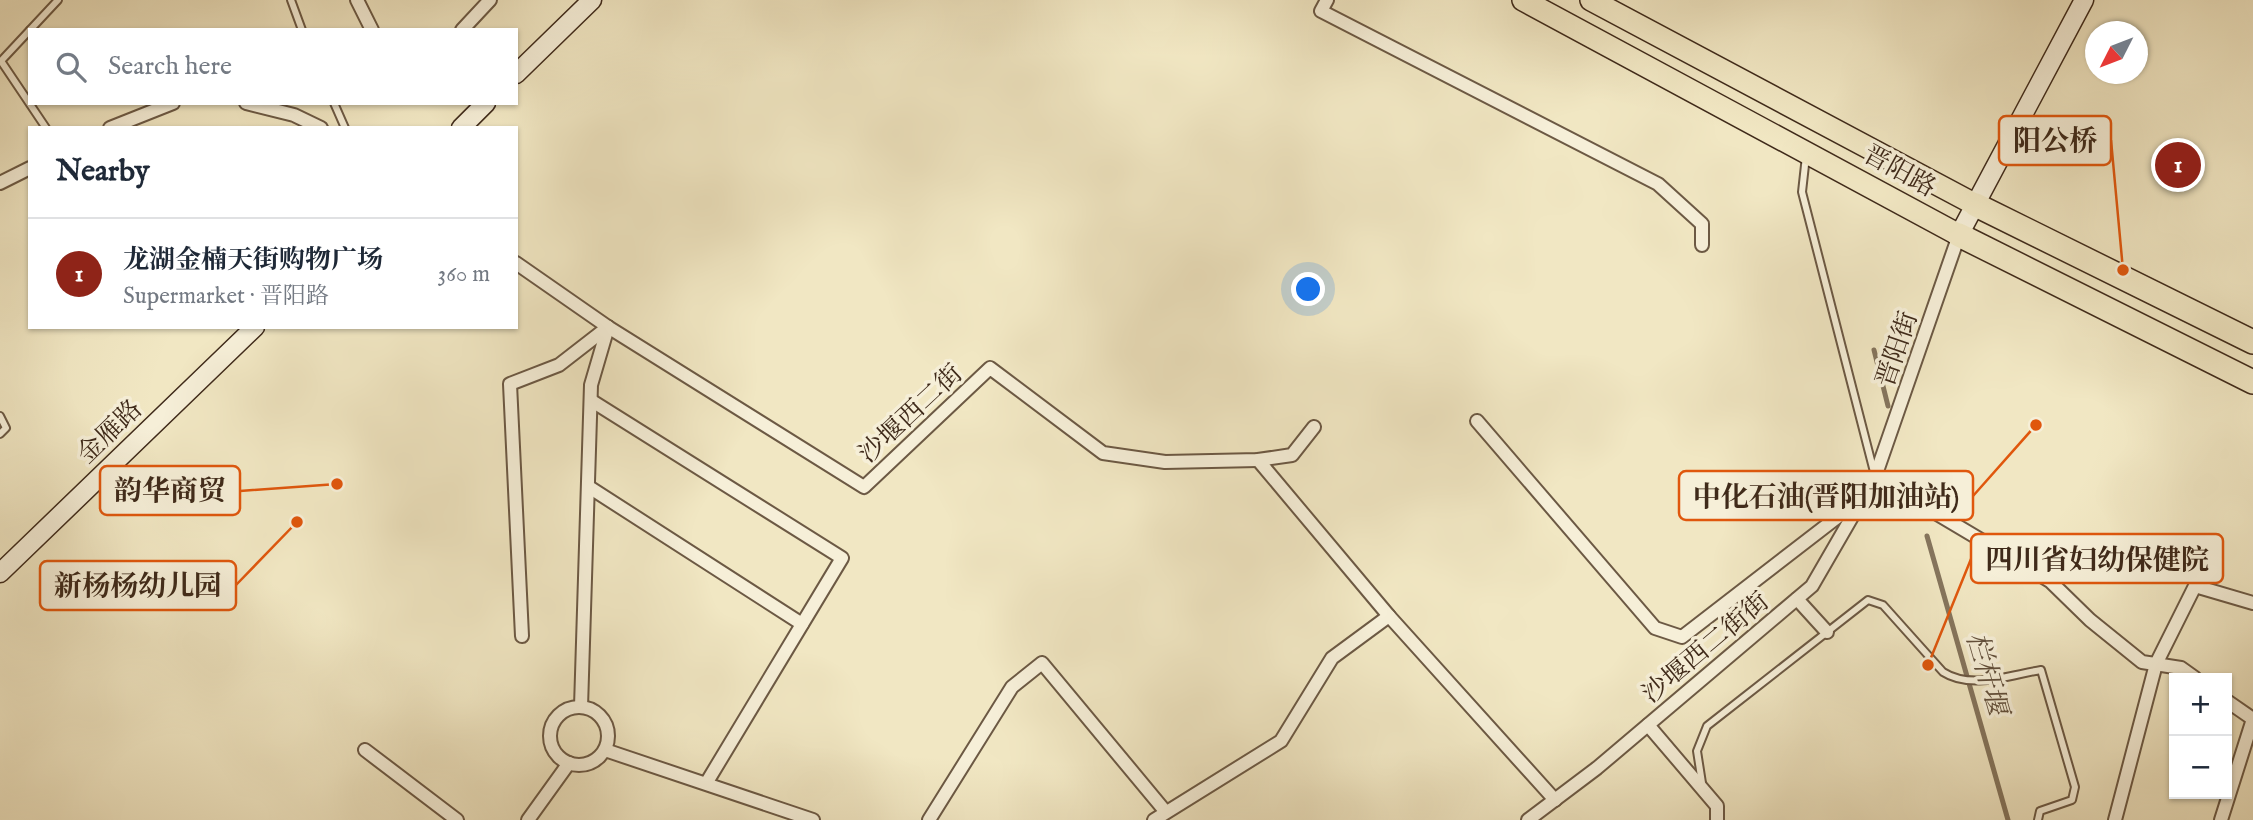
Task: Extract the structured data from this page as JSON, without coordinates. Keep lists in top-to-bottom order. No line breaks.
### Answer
{"streets":{"highway":["晋阳路"],"street":["晋阳街","沙堰西二街","金雁路","沙堰西二街街"]},"crossings":[["晋阳路","晋阳街"],["晋阳街","沙堰西二街街"]],"water":["栏杆堰"],"places":["阳公桥","中化石油(晋阳加油站)","韵华商贸","新杨杨幼儿园","四川省妇幼保健院"],"north":"bottom left","page":{"search":"Search here","heading":"Nearby","pins":"1","list":[{"mark":"1","name":"龙湖金楠天街购物广场","note":"Supermarket · 晋阳路","value":"360 m"}],"map_buttons":["+","−"]}}
